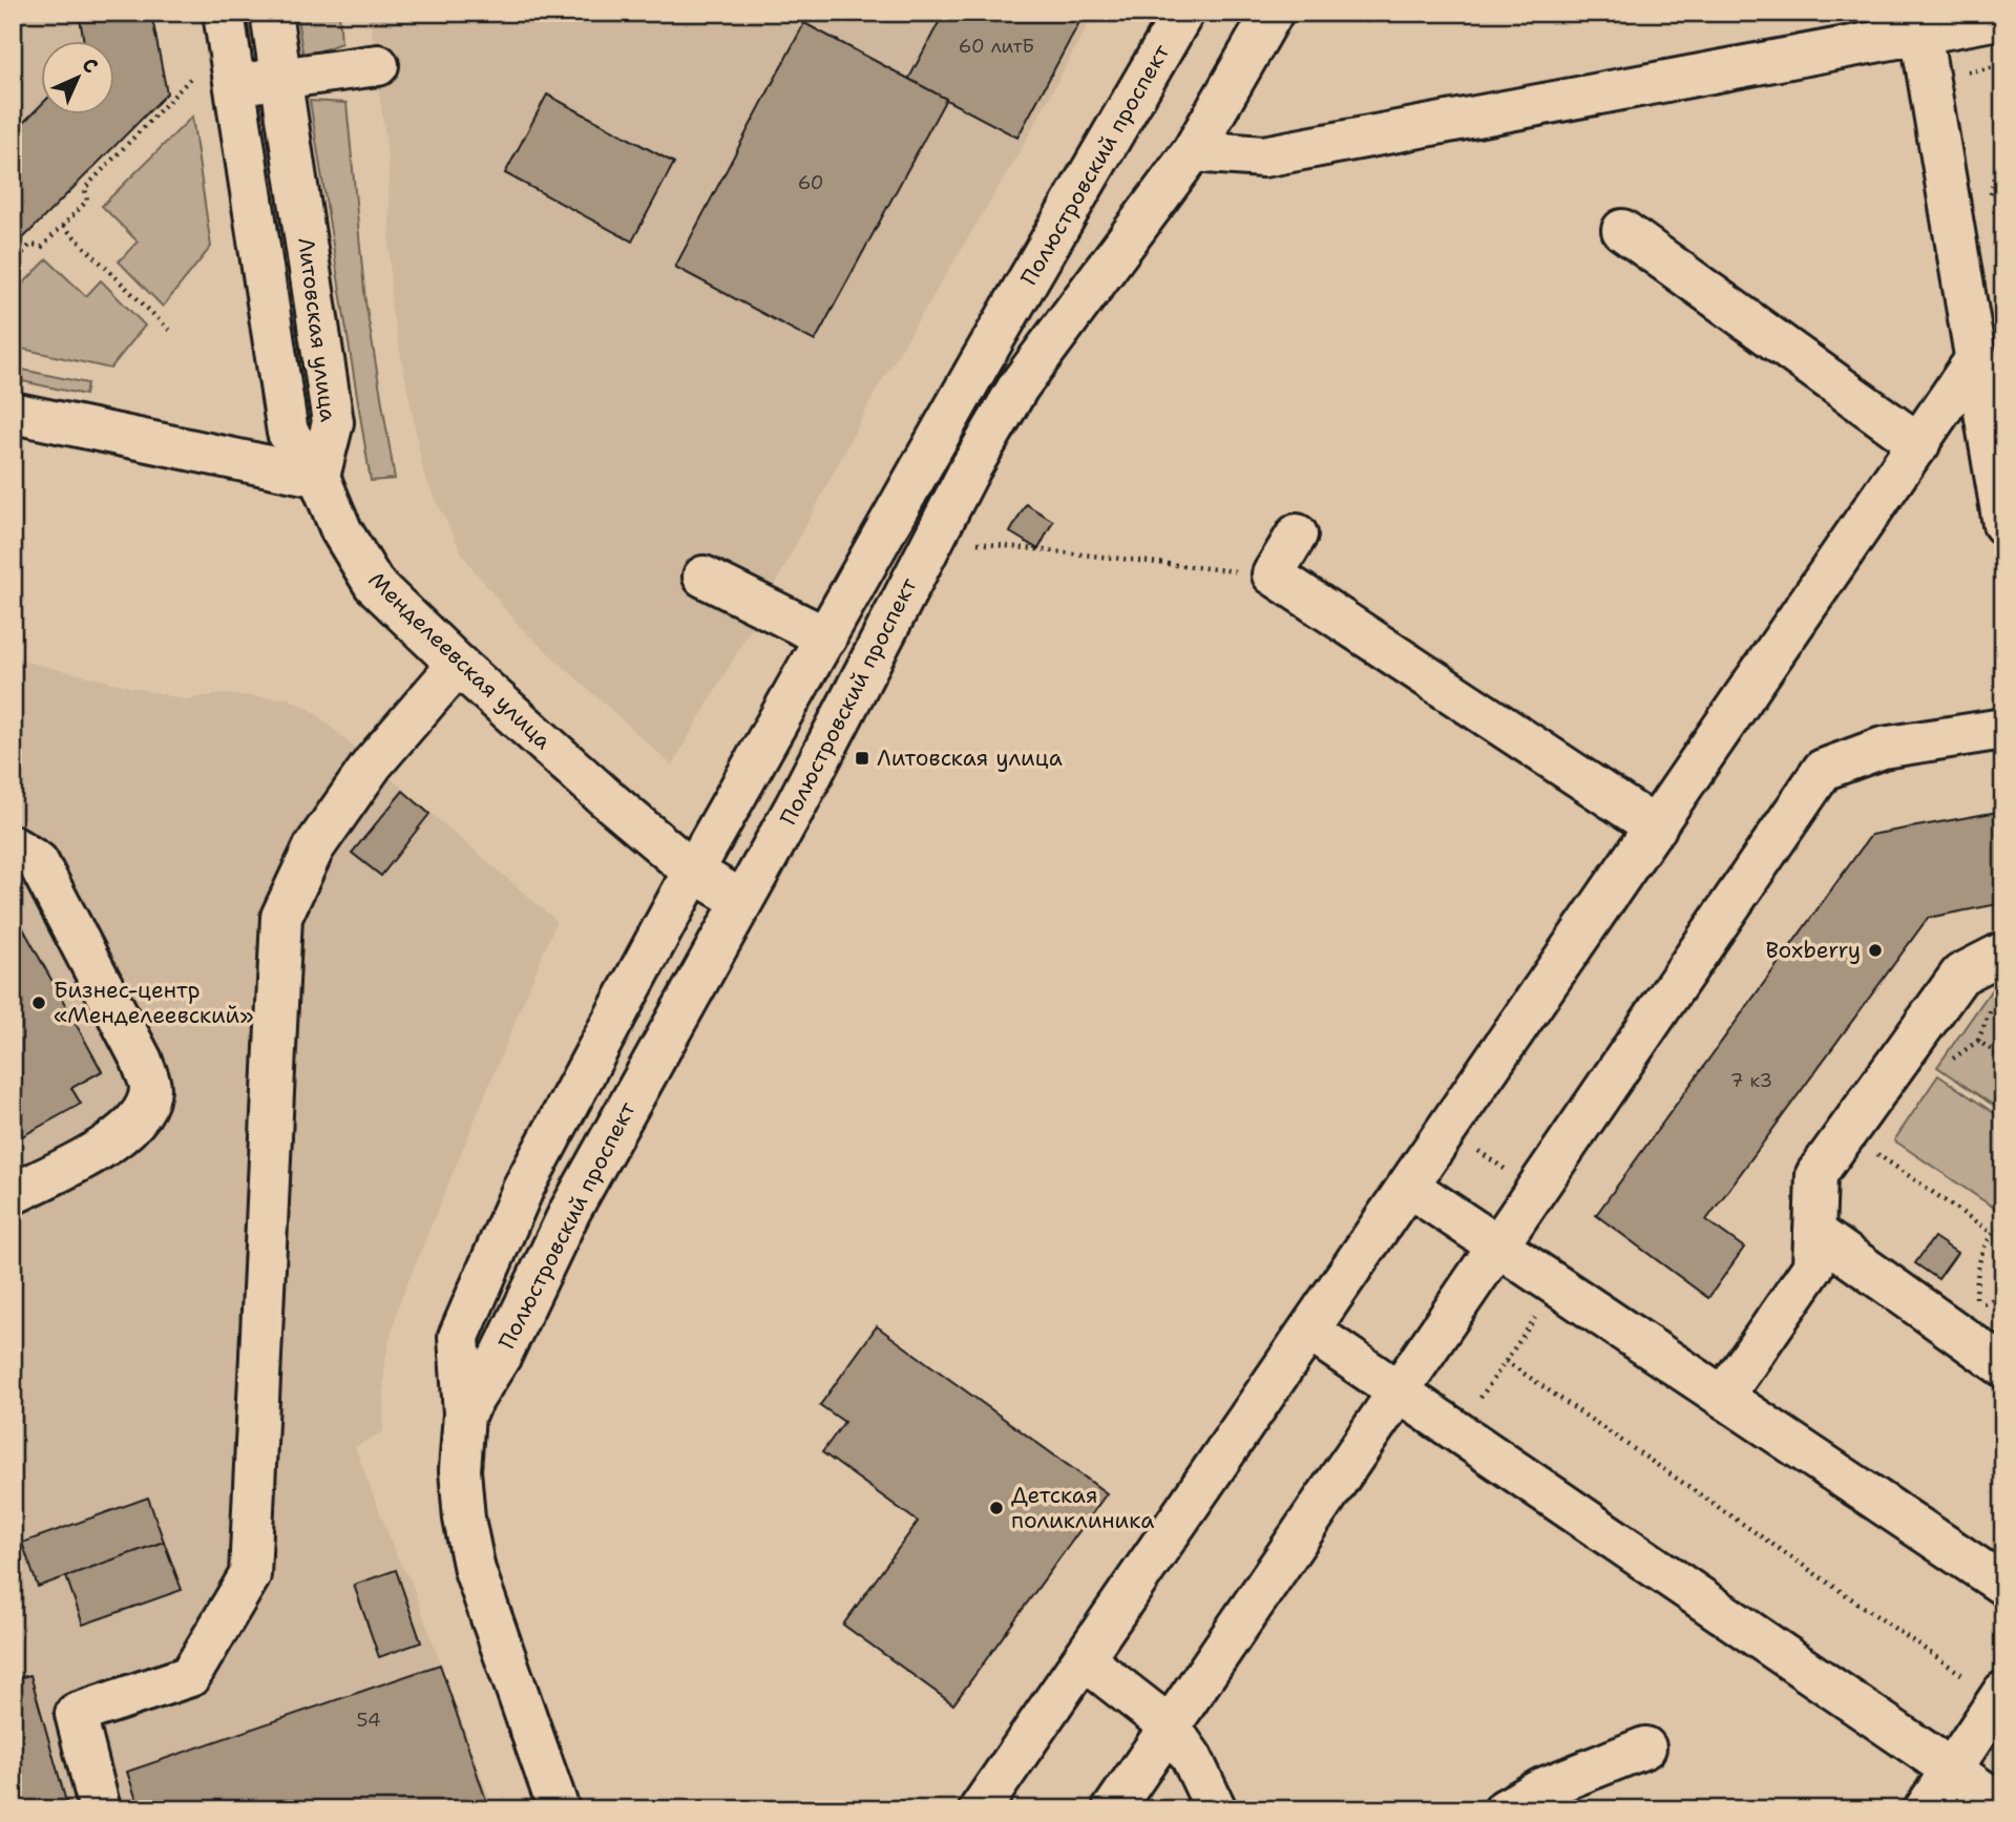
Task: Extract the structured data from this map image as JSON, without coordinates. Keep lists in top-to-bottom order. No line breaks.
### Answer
{"streets":{"main road":["Полюстровский проспект","Литовская улица","Менделеевская улица"]},"crossings":[["Полюстровский проспект","Менделеевская улица"],["Литовская улица","Менделеевская улица"]],"places":{"transit":["Литовская улица"],"other":["Boxberry","Бизнес-центр «Менделеевский»","Детская поликлиника"]},"house_numbers":["60 литБ","60","7 к3","54"],"north":"top right"}
